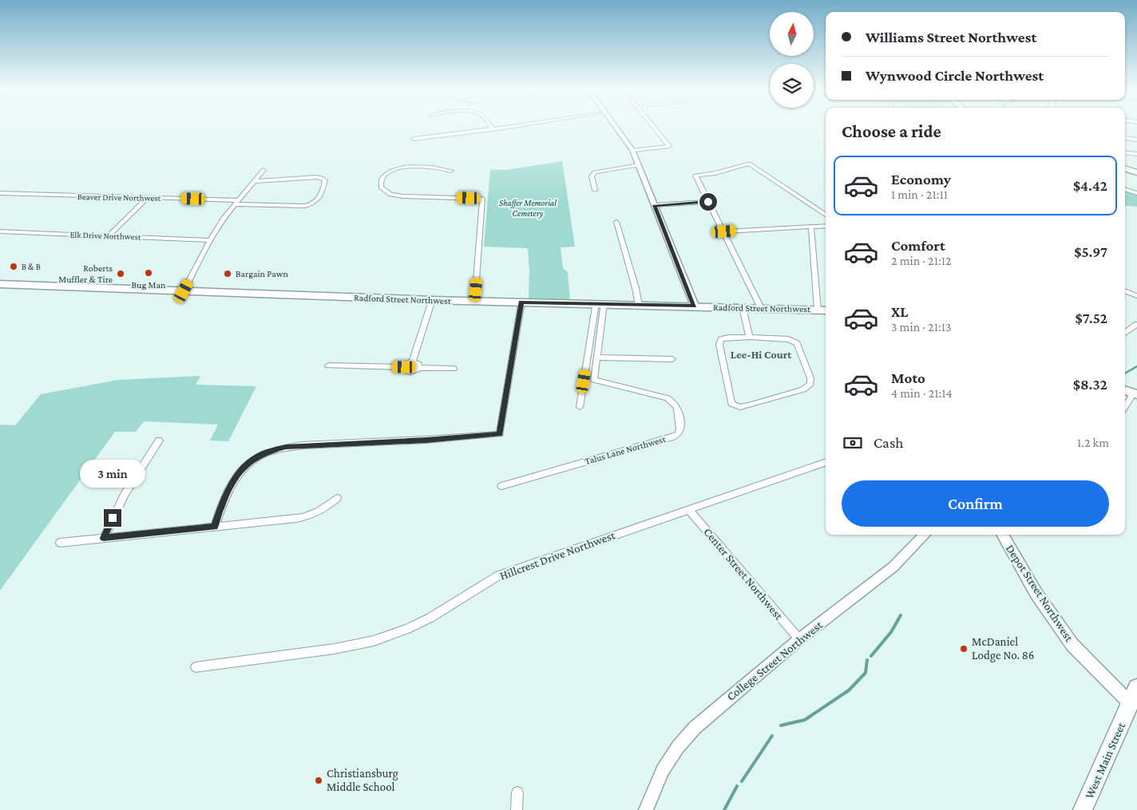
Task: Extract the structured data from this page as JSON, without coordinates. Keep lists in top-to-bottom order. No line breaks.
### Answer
{"streets":{"main road":["Radford Street Northwest","Depot Street Northwest","West Main Street"],"street":["Beaver Drive Northwest","Elk Drive Northwest","Talus Lane Northwest","Hillcrest Drive Northwest","Center Street Northwest","College Street Northwest"]},"crossings":[["Radford Street Northwest","Talus Lane Northwest"],["Hillcrest Drive Northwest","Center Street Northwest"],["Center Street Northwest","College Street Northwest"],["Depot Street Northwest","West Main Street"]],"districts":["Lee-Hi Court"],"parks":["Shaffer Memorial Cemetery"],"places":["B & B","Bug Man","Roberts Muffler & Tire","Bargain Pawn","McDaniel Lodge No. 86","Christiansburg Middle School"],"north":"top","page":{"banner":["Williams Street Northwest","Wynwood Circle Northwest"],"heading":"Choose a ride","list":[{"name":"Economy","note":"1 min · 21:11","value":"$4.42"},{"name":"Comfort","note":"2 min · 21:12","value":"$5.97"},{"name":"XL","note":"3 min · 21:13","value":"$7.52"},{"name":"Moto","note":"4 min · 21:14","value":"$8.32"}],"pay":["Cash","1.2 km"],"bubble":"3 min","buttons":"Confirm"}}
